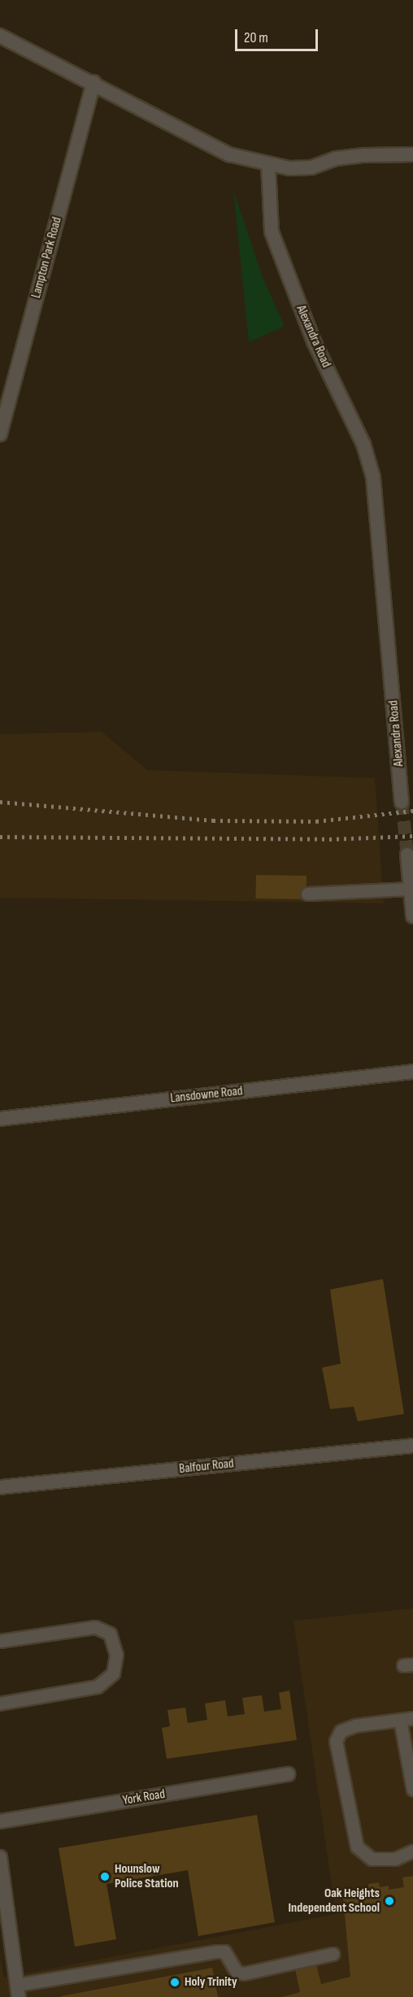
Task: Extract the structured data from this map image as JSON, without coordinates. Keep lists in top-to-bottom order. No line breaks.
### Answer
{"streets":{"street":["Lampton Park Road","Alexandra Road","Lansdowne Road","Balfour Road","York Road"]},"places":["Hounslow Police Station","Oak Heights Independent School","Holy Trinity"],"scale_bar":"20 m"}
